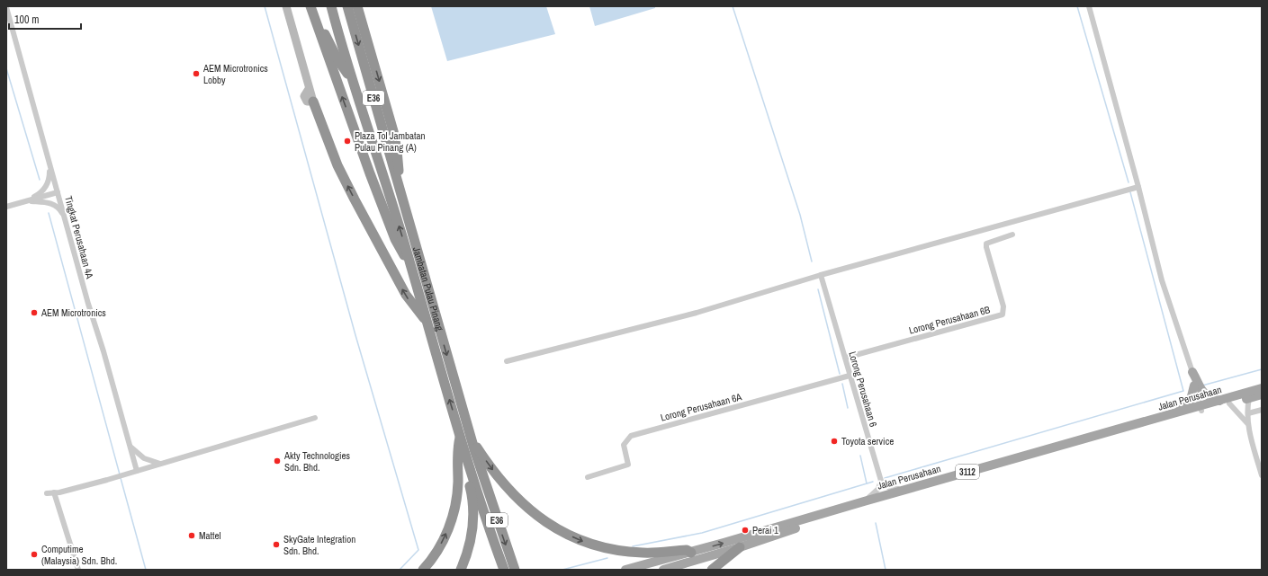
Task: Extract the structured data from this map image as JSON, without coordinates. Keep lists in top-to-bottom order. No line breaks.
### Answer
{"streets":{"highway":["E36","Jambatan Pulau Pinang"],"main road":["Jalan Perusahaan","3112"],"street":["Tingkat Perusahaan 4A","Lorong Perusahaan 6B","Lorong Perusahaan 6","Lorong Perusahaan 6A"]},"crossings":[["Lorong Perusahaan 6B","Lorong Perusahaan 6"],["Lorong Perusahaan 6","Lorong Perusahaan 6A"]],"places":["AEM Microtronics Lobby","Plaza Tol Jambatan Pulau Pinang (A)","AEM Microtronics","Toyota service","Akty Technologies Sdn. Bhd.","Perai 1","Mattel","SkyGate Integration Sdn. Bhd.","Computime (Malaysia) Sdn. Bhd."],"scale_bar":"100 m"}
